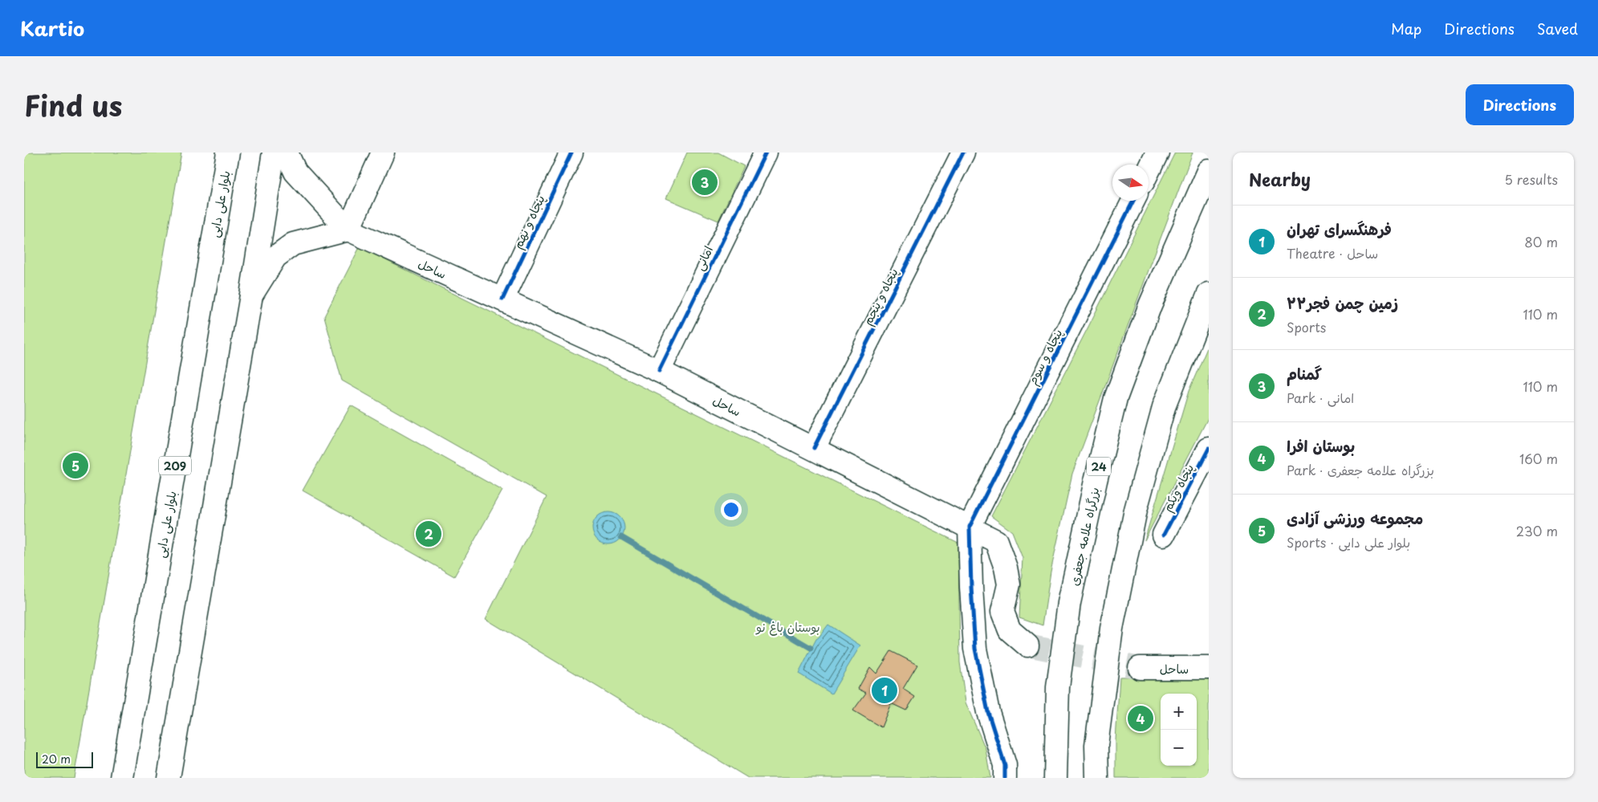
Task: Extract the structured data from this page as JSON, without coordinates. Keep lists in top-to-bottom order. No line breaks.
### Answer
{"streets":{"main road":["بلوار علی دایی","پنجاه و نهم","امانی","ساحل","پنجاه و پنجم","پنجاه و سوم","209","24","پنجاه ویکم","بزرگراه علامه جعفری"]},"crossings":[["پنجاه و نهم","ساحل"],["امانی","ساحل"],["ساحل","پنجاه و پنجم"],["ساحل","پنجاه و سوم"]],"parks":["بوستان باغ نو"],"scale_bar":"20 m","north":"right","page":{"header":"Kartio","nav":["Map","Directions","Saved"],"title":"Find us","buttons":"Directions","heading":["Nearby","5 results"],"pins":["3","5","2","1","4"],"list":[{"mark":"1","name":"فرهنگسرای تهران","note":"Theatre · ساحل","value":"80 m"},{"mark":"2","name":"زمین چمن فجر۲۲","note":"Sports","value":"110 m"},{"mark":"3","name":"گمنام","note":"Park · امانی","value":"110 m"},{"mark":"4","name":"بوستان افرا","note":"Park · بزرگراه علامه جعفری","value":"160 m"},{"mark":"5","name":"مجموعه ورزشی آزادی","note":"Sports · بلوار علی دایی","value":"230 m"}],"map_buttons":["+","−"],"scale":"20 m"}}
